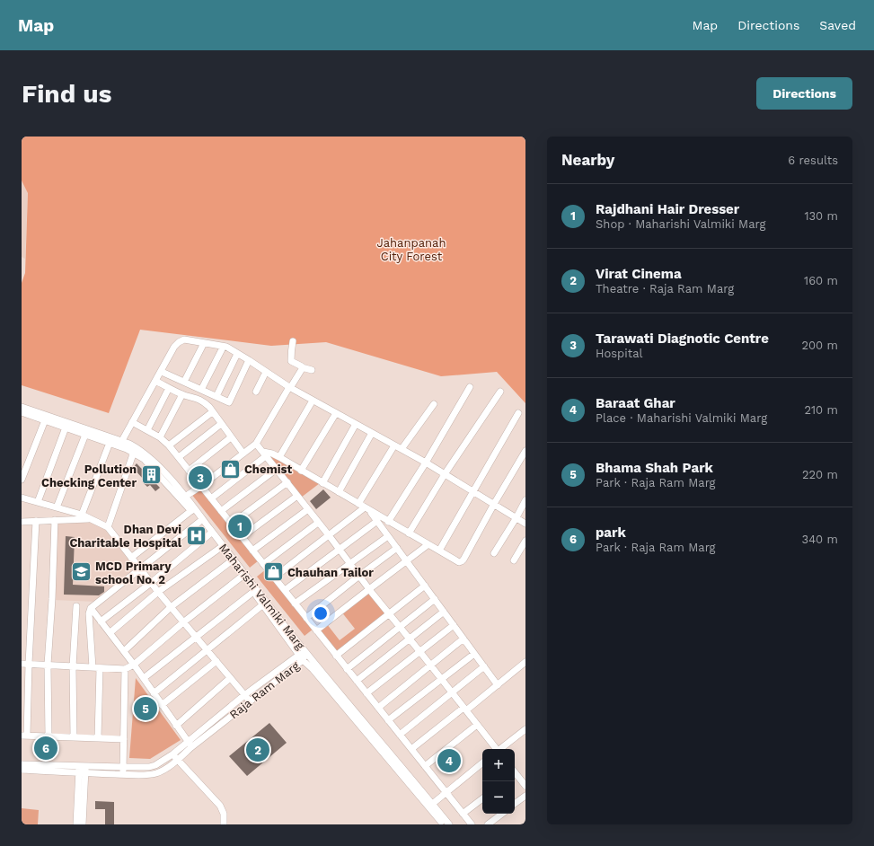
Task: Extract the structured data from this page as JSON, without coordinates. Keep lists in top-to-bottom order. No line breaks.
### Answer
{"streets":{"street":["Maharishi Valmiki Marg","Raja Ram Marg"]},"crossings":[["Maharishi Valmiki Marg","Raja Ram Marg"]],"parks":["Jahanpanah City Forest"],"places":{"shop":["Chemist","Chauhan Tailor"],"building":["Pollution Checking Center"],"hospital":["Dhan Devi Charitable Hospital"],"school or university":["MCD Primary school No. 2"]},"page":{"header":"Map","nav":["Map","Directions","Saved"],"buttons":"Directions","title":"Find us","heading":["Nearby","6 results"],"list":[{"mark":"1","name":"Rajdhani Hair Dresser","note":"Shop · Maharishi Valmiki Marg","value":"130 m"},{"mark":"2","name":"Virat Cinema","note":"Theatre · Raja Ram Marg","value":"160 m"},{"mark":"3","name":"Tarawati Diagnotic Centre","note":"Hospital","value":"200 m"},{"mark":"4","name":"Baraat Ghar","note":"Place · Maharishi Valmiki Marg","value":"210 m"},{"mark":"5","name":"Bhama Shah Park","note":"Park · Raja Ram Marg","value":"220 m"},{"mark":"6","name":"park","note":"Park · Raja Ram Marg","value":"340 m"}],"pins":["3","1","5","6","2","4"],"map_buttons":["+","−"]}}
